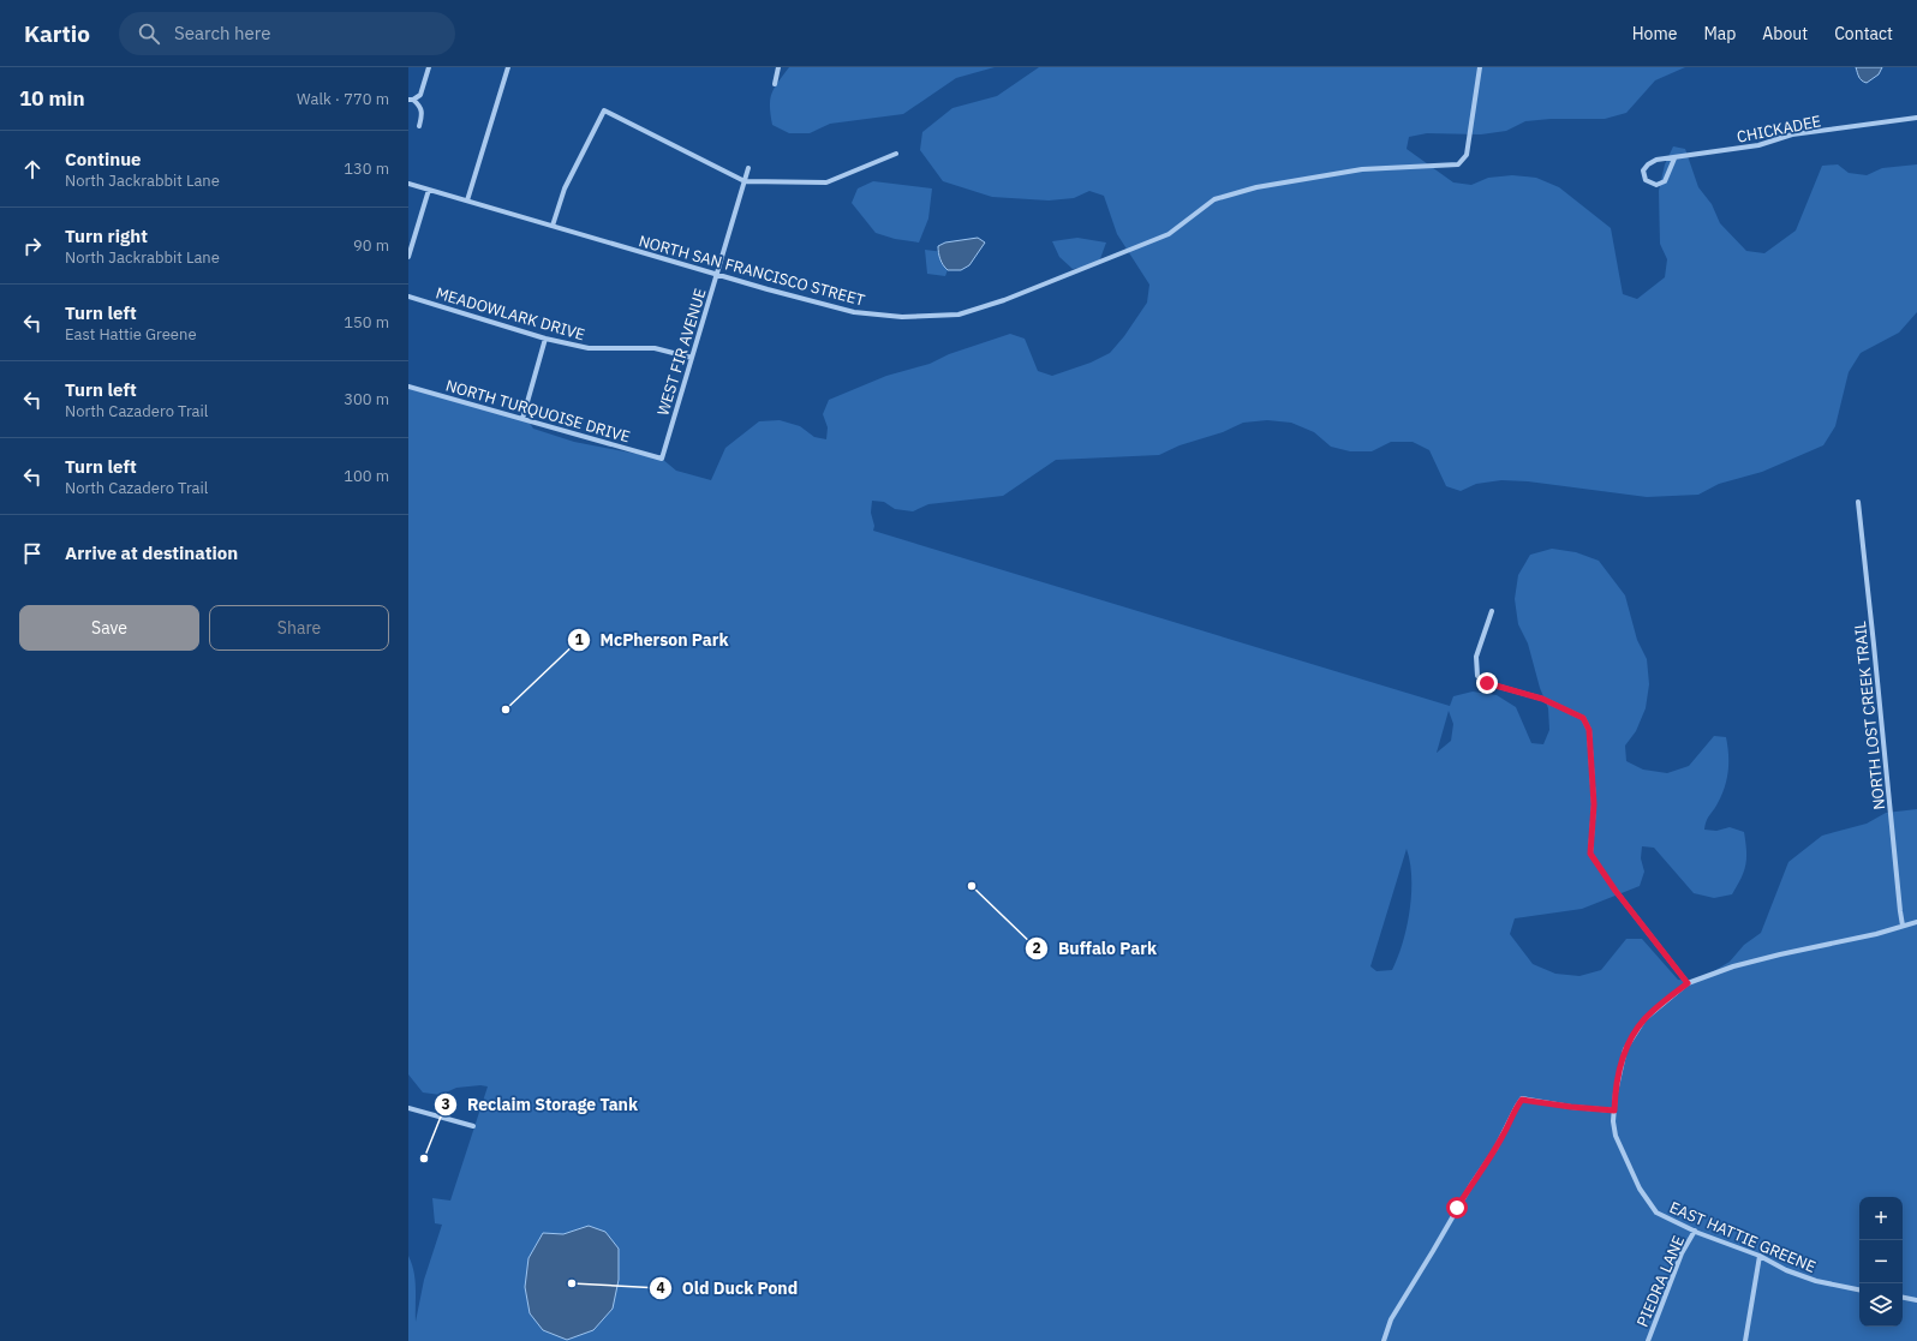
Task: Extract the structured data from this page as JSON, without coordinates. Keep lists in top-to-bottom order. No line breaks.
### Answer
{"streets":{"street":["CHICKADEE","NORTH SAN FRANCISCO STREET","MEADOWLARK DRIVE","WEST FIR AVENUE","NORTH TURQUOISE DRIVE","NORTH LOST CREEK TRAIL","EAST HATTIE GREENE","PIEDRA LANE"]},"crossings":[["NORTH SAN FRANCISCO STREET","WEST FIR AVENUE"],["MEADOWLARK DRIVE","WEST FIR AVENUE"],["WEST FIR AVENUE","NORTH TURQUOISE DRIVE"],["NORTH LOST CREEK TRAIL","EAST HATTIE GREENE"],["EAST HATTIE GREENE","PIEDRA LANE"]],"places":["McPherson Park","Buffalo Park","Reclaim Storage Tank","Old Duck Pond"],"page":{"header":"Kartio","search":"Search here","nav":["Home","Map","About","Contact"],"heading":["10 min","Walk · 770 m"],"list":[["Continue","North Jackrabbit Lane","130 m"],["Turn right","North Jackrabbit Lane","90 m"],["Turn left","East Hattie Greene","150 m"],["Turn left","North Cazadero Trail","300 m"],["Turn left","North Cazadero Trail","100 m"],"Arrive at destination"],"buttons":["Save","Share"],"map_buttons":["+","−"]}}
